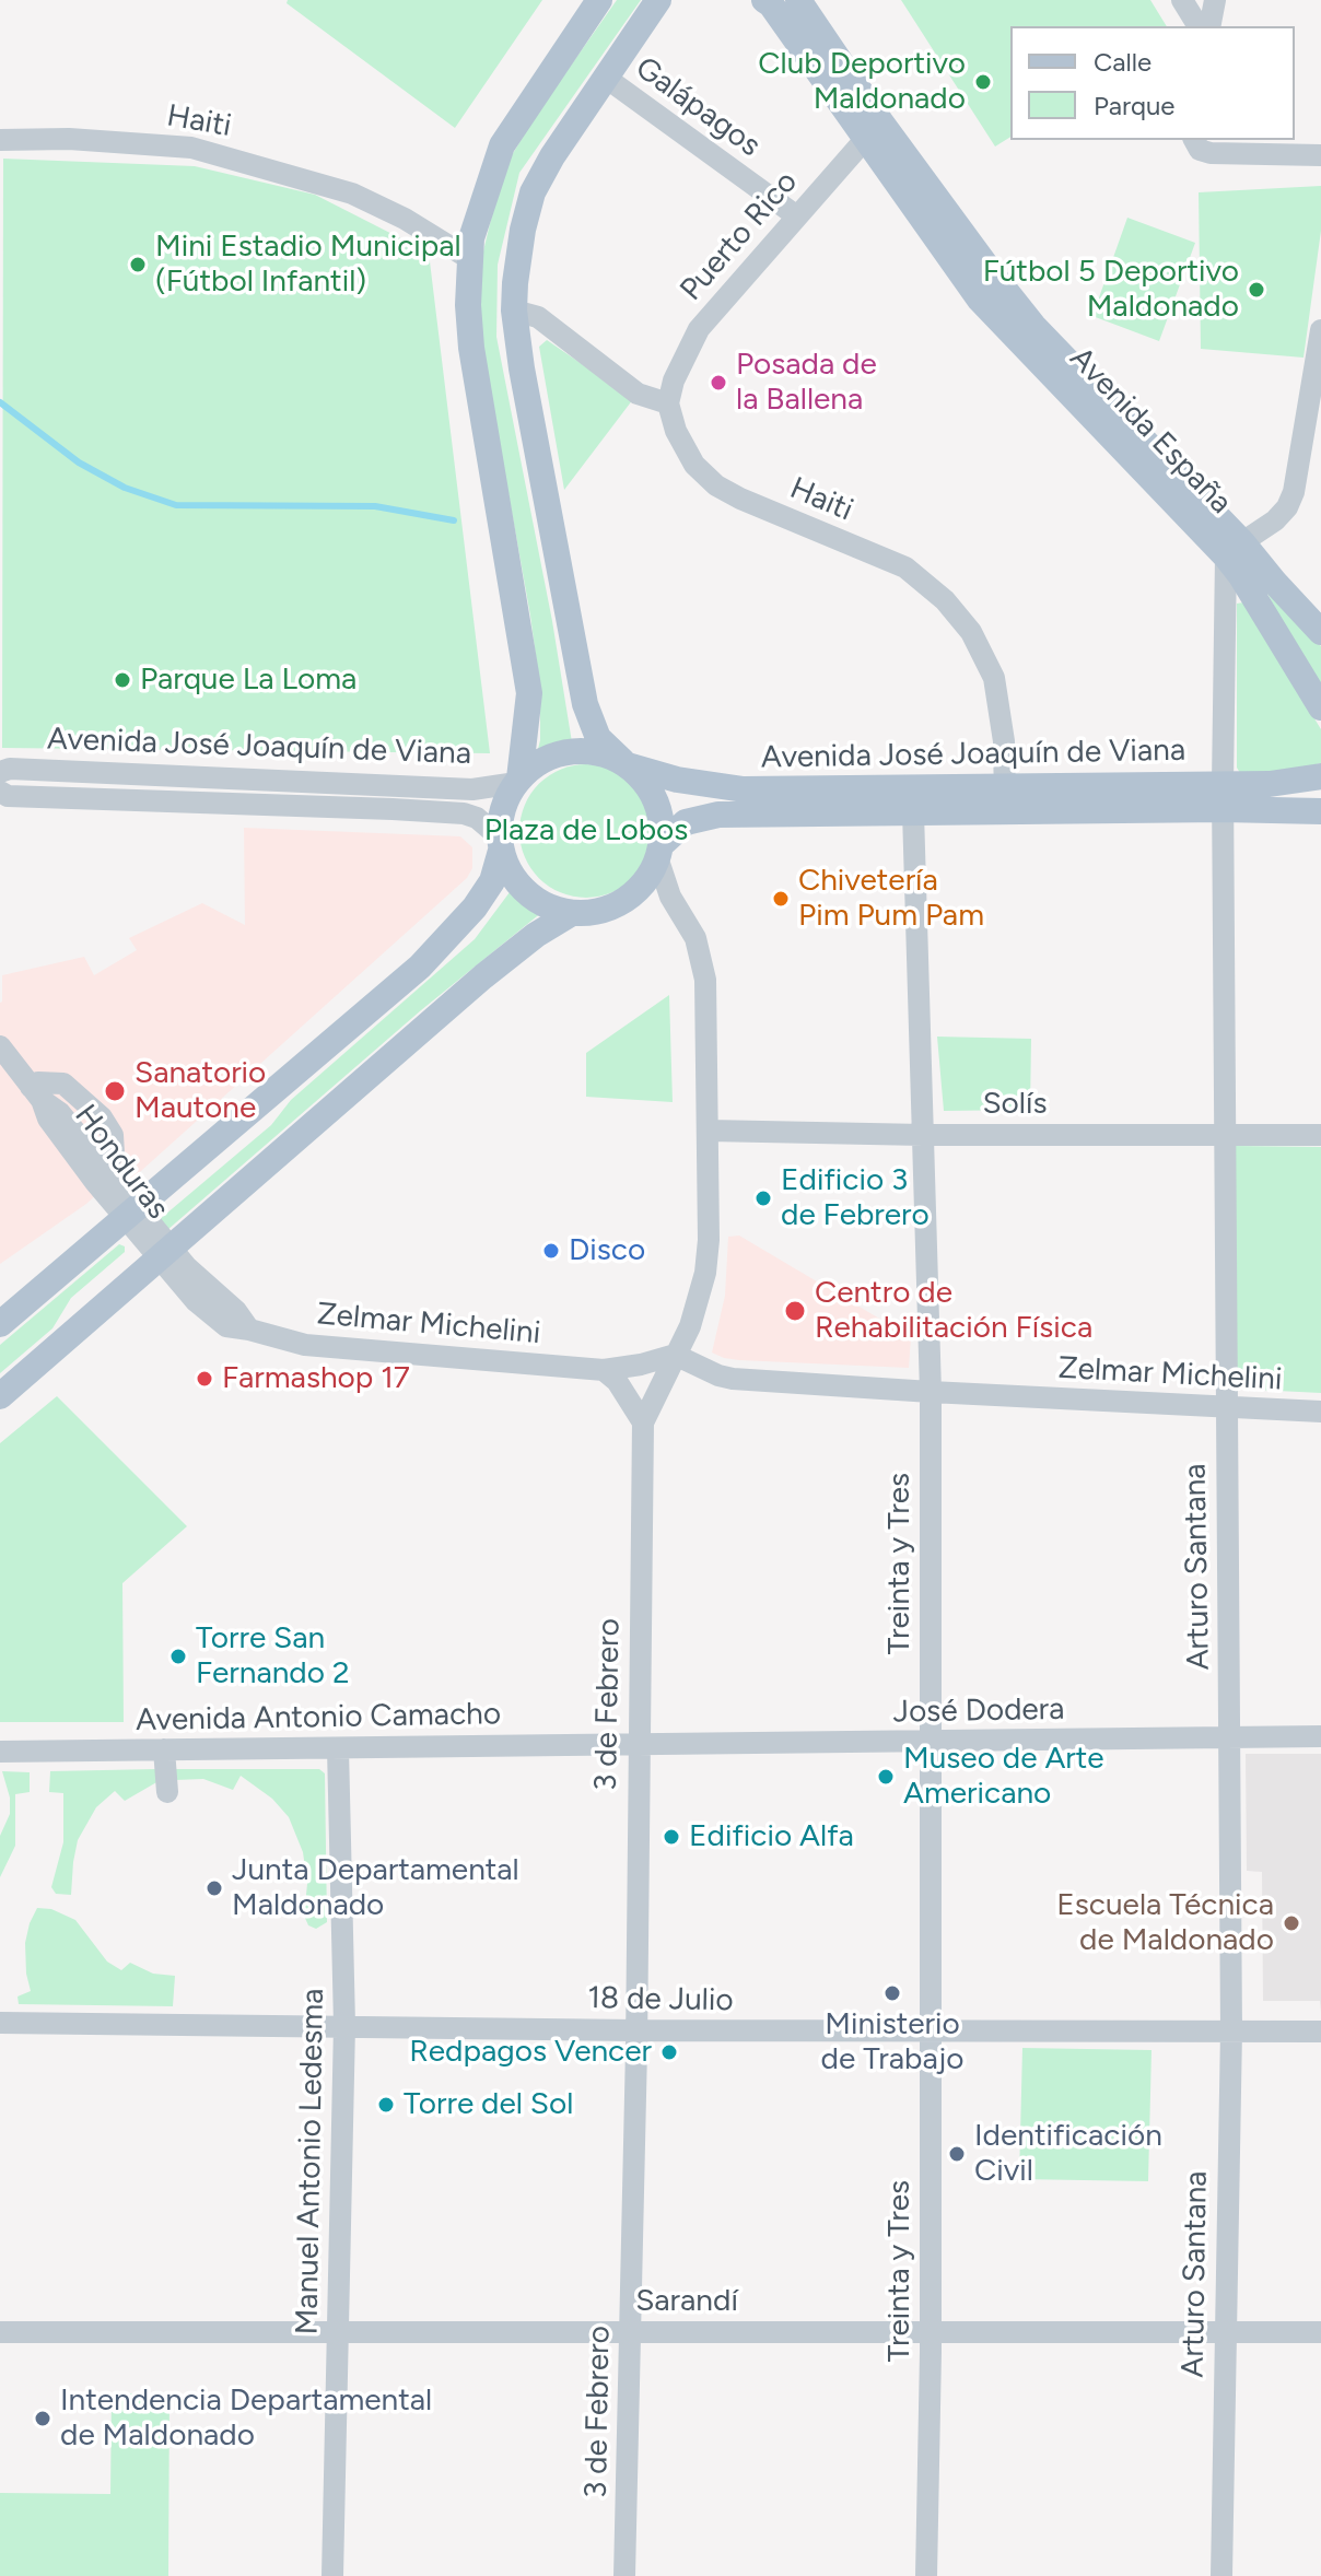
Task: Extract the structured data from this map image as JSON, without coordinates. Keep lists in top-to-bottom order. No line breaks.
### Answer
{"streets":{"main road":["Avenida España","Avenida José Joaquín de Viana"],"street":["Galápagos","Haiti","Puerto Rico","Solís","Honduras","Zelmar Michelini","Treinta y Tres","Arturo Santana","3 de Febrero","José Dodera","Avenida Antonio Camacho","18 de Julio","Manuel Antonio Ledesma","Sarandí"]},"crossings":[["Galápagos","Puerto Rico"],["Haiti","Puerto Rico"],["Haiti","Avenida José Joaquín de Viana"],["Puerto Rico","Avenida España"],["Avenida España","Arturo Santana"],["Avenida José Joaquín de Viana","Treinta y Tres"],["Avenida José Joaquín de Viana","Arturo Santana"],["Avenida José Joaquín de Viana","3 de Febrero"],["Solís","Treinta y Tres"],["Solís","Arturo Santana"],["Solís","3 de Febrero"],["Honduras","Zelmar Michelini"],["Zelmar Michelini","Treinta y Tres"],["Zelmar Michelini","Arturo Santana"],["Zelmar Michelini","3 de Febrero"],["Treinta y Tres","José Dodera"],["Treinta y Tres","18 de Julio"],["Treinta y Tres","Sarandí"],["Arturo Santana","José Dodera"],["Arturo Santana","18 de Julio"],["Arturo Santana","Sarandí"],["3 de Febrero","José Dodera"],["3 de Febrero","Avenida Antonio Camacho"],["3 de Febrero","18 de Julio"],["3 de Febrero","Sarandí"],["José Dodera","Avenida Antonio Camacho"],["Avenida Antonio Camacho","Manuel Antonio Ledesma"],["18 de Julio","Manuel Antonio Ledesma"],["Manuel Antonio Ledesma","Sarandí"]],"parks":["Plaza de Lobos"],"places":["Club Deportivo Maldonado","Mini Estadio Municipal (Fútbol Infantil)","Fútbol 5 Deportivo Maldonado","Posada de la Ballena","Parque La Loma","Chivetería Pim Pum Pam","Sanatorio Mautone","Edificio 3 de Febrero","Disco","Centro de Rehabilitación Física","Farmashop 17","Torre San Fernando 2","Museo de Arte Americano","Edificio Alfa","Junta Departamental Maldonado","Escuela Técnica de Maldonado","Ministerio de Trabajo","Redpagos Vencer","Torre del Sol","Identificación Civil","Intendencia Departamental de Maldonado"],"legend":["Calle","Parque"]}
